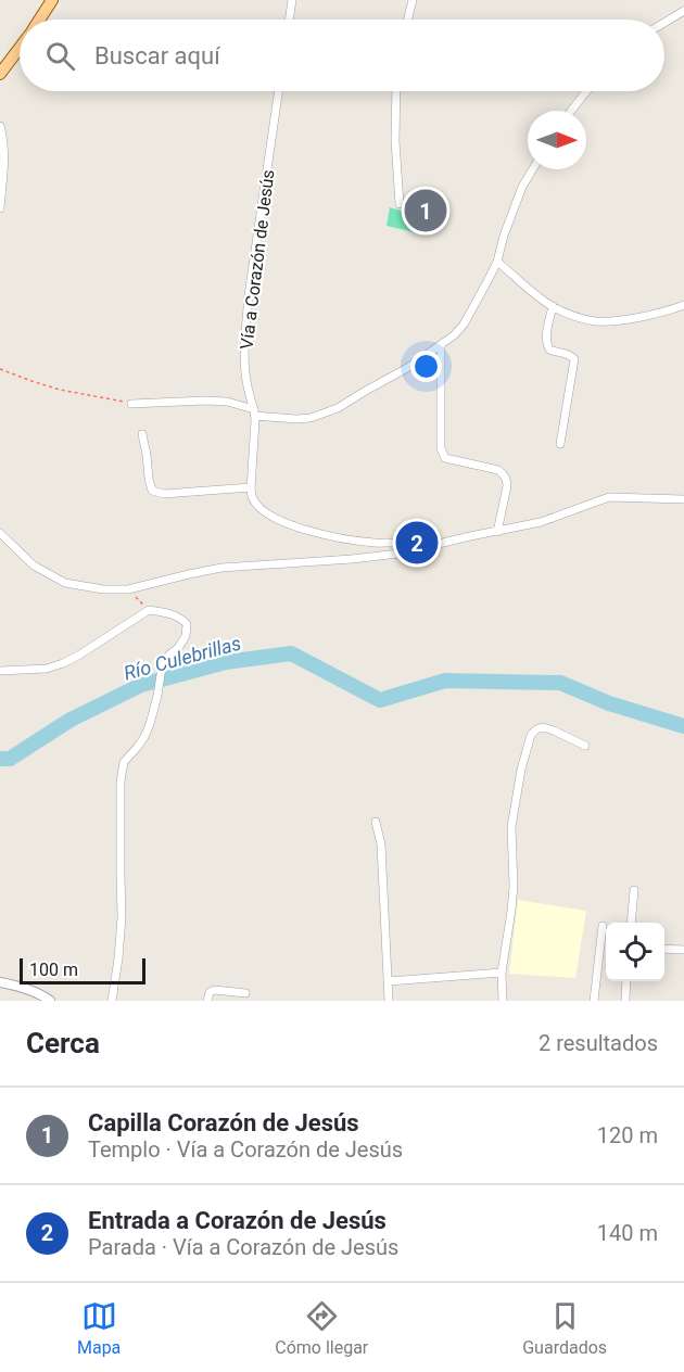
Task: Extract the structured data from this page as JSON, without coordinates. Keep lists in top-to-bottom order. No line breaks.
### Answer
{"streets":{"street":["Vía a Corazón de Jesús"]},"water":["Río Culebrillas"],"scale_bar":"100 m","north":"right","page":{"search":"Buscar aquí","pins":["1","2"],"scale":"100 m","heading":["Cerca","2 resultados"],"list":[{"mark":"1","name":"Capilla Corazón de Jesús","note":"Templo · Vía a Corazón de Jesús","value":"120 m"},{"mark":"2","name":"Entrada a Corazón de Jesús","note":"Parada · Vía a Corazón de Jesús","value":"140 m"}],"nav":["Mapa","Cómo llegar","Guardados"]}}
